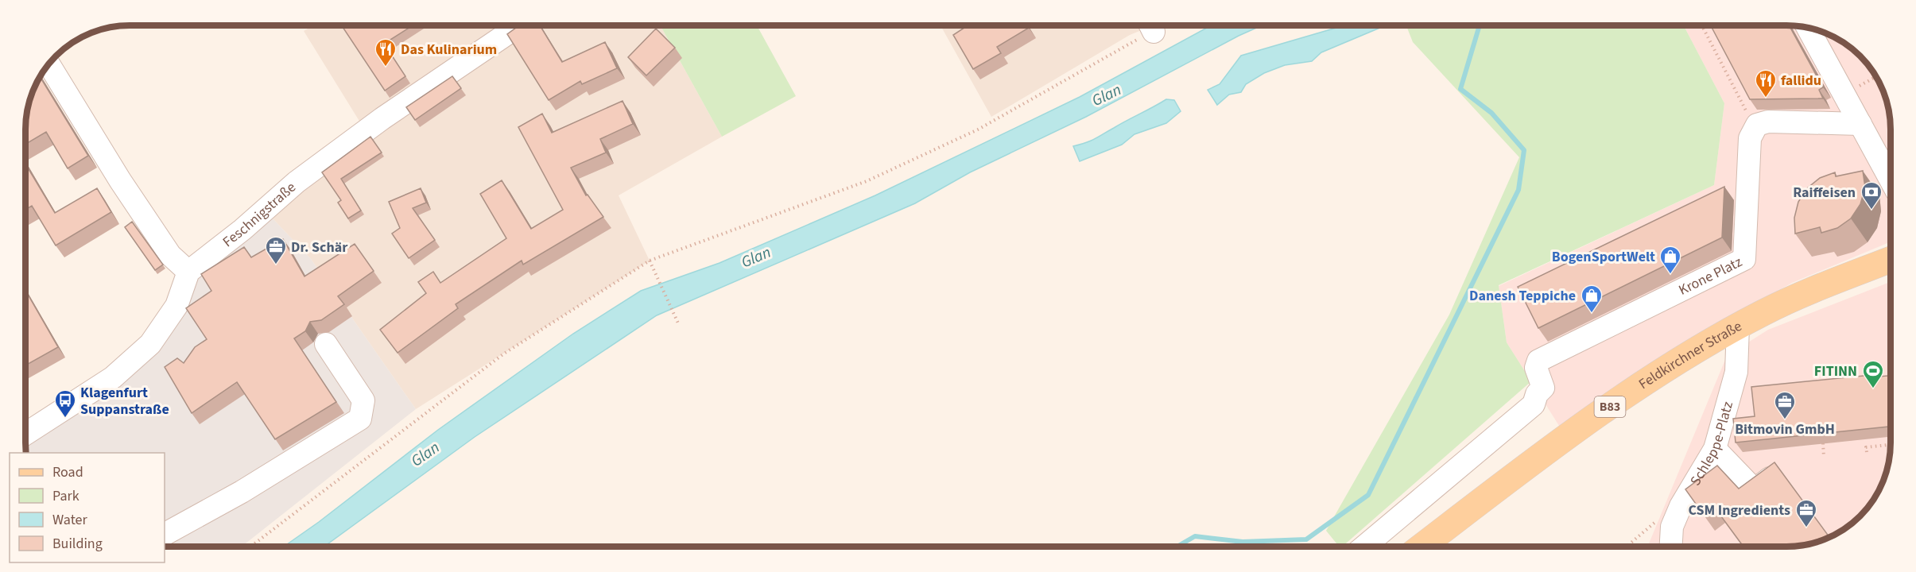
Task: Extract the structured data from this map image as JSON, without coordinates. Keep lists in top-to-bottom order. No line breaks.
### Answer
{"streets":{"main road":["Feldkirchner Straße","B83"],"street":["Feschnigstraße","Krone Platz","Schleppe-Platz"]},"crossings":[["Feldkirchner Straße","Schleppe-Platz"]],"water":["Glan"],"places":{"restaurant":["Das Kulinarium","fallidu"],"bank":["Raiffeisen"],"office":["Dr. Schär","Bitmovin GmbH","CSM Ingredients"],"shop":["BogenSportWelt","Danesh Teppiche"],"sports":["FITINN"],"bus stop":["Klagenfurt Suppanstraße"]},"legend":["Road","Park","Water","Building"]}
